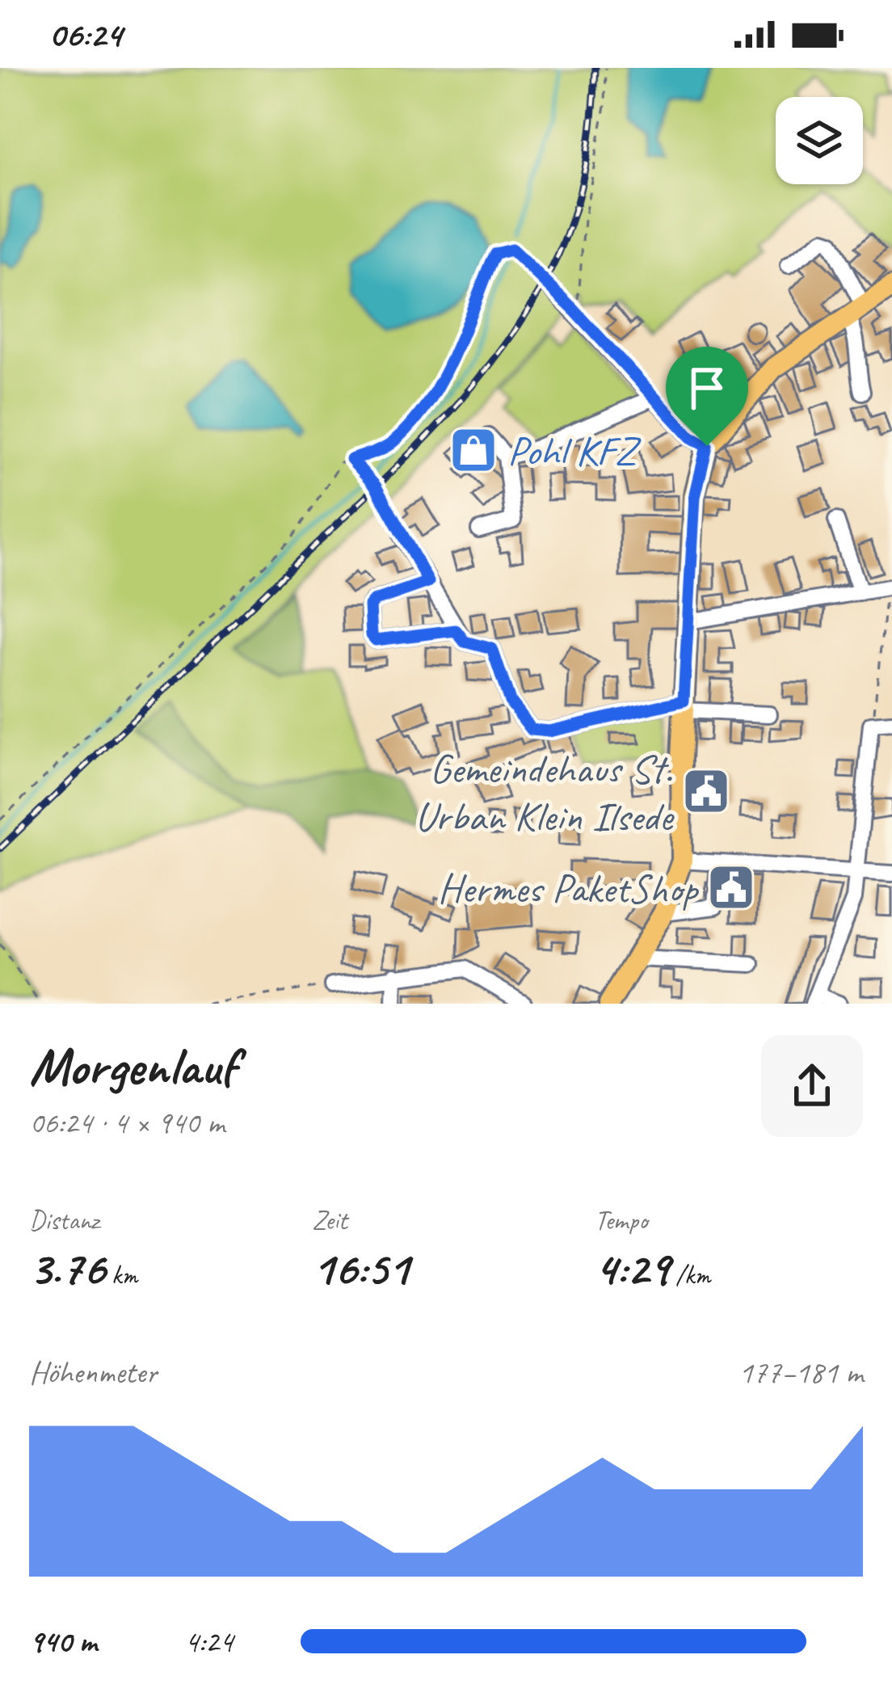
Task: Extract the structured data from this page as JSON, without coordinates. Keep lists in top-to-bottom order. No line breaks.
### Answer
{"places":{"shop":["Pohl KFZ"],"public building":["Gemeindehaus St. Urban Klein Ilsede","Hermes PaketShop"]},"page":{"status":"06:24","heading":["Morgenlauf","06:24 · 4 × 940 m"],"stats":[["Distanz","3.76 km"],["Zeit","16:51"],["Tempo","4:29 /km"]],"chart":["Höhenmeter","177–181 m"],"list":[{"name":"940 m","note":"4:24"}]}}
